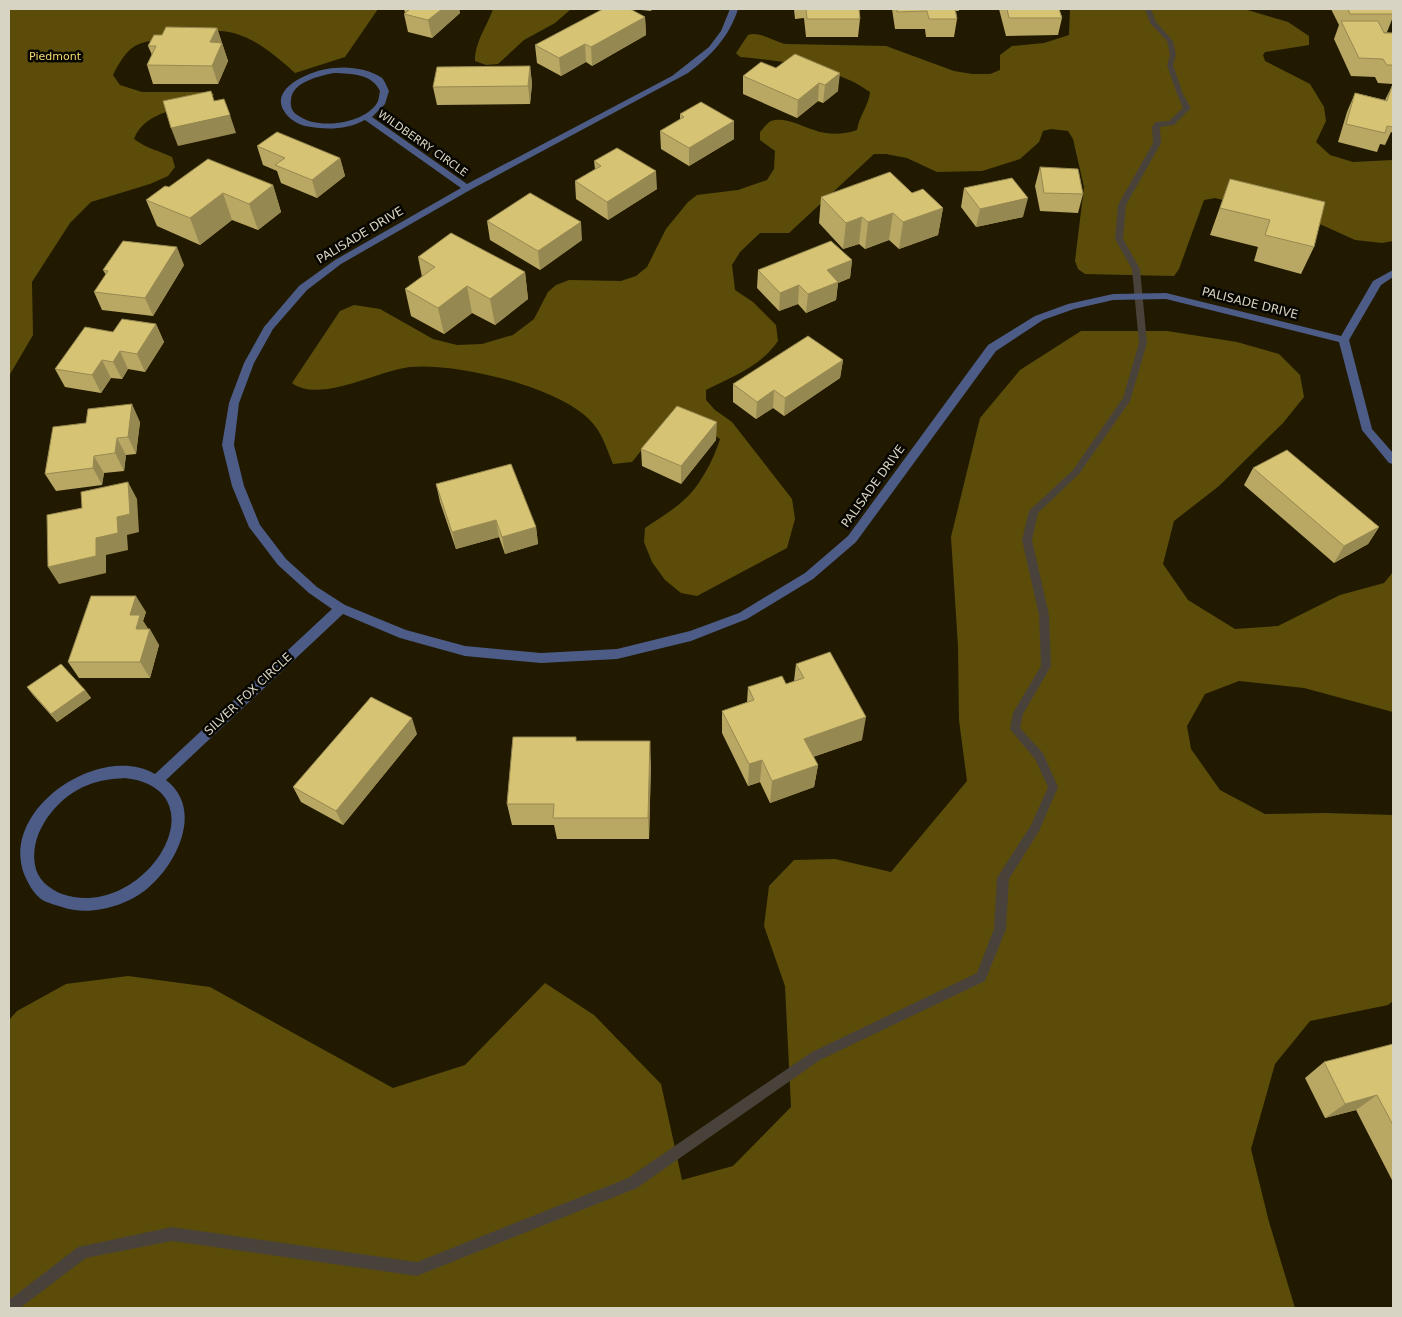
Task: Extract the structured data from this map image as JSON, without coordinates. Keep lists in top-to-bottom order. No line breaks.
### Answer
{"streets":{"street":["WILDBERRY CIRCLE","PALISADE DRIVE","SILVER FOX CIRCLE"]},"crossings":[["WILDBERRY CIRCLE","PALISADE DRIVE"],["PALISADE DRIVE","SILVER FOX CIRCLE"]],"parks":["Piedmont"]}
